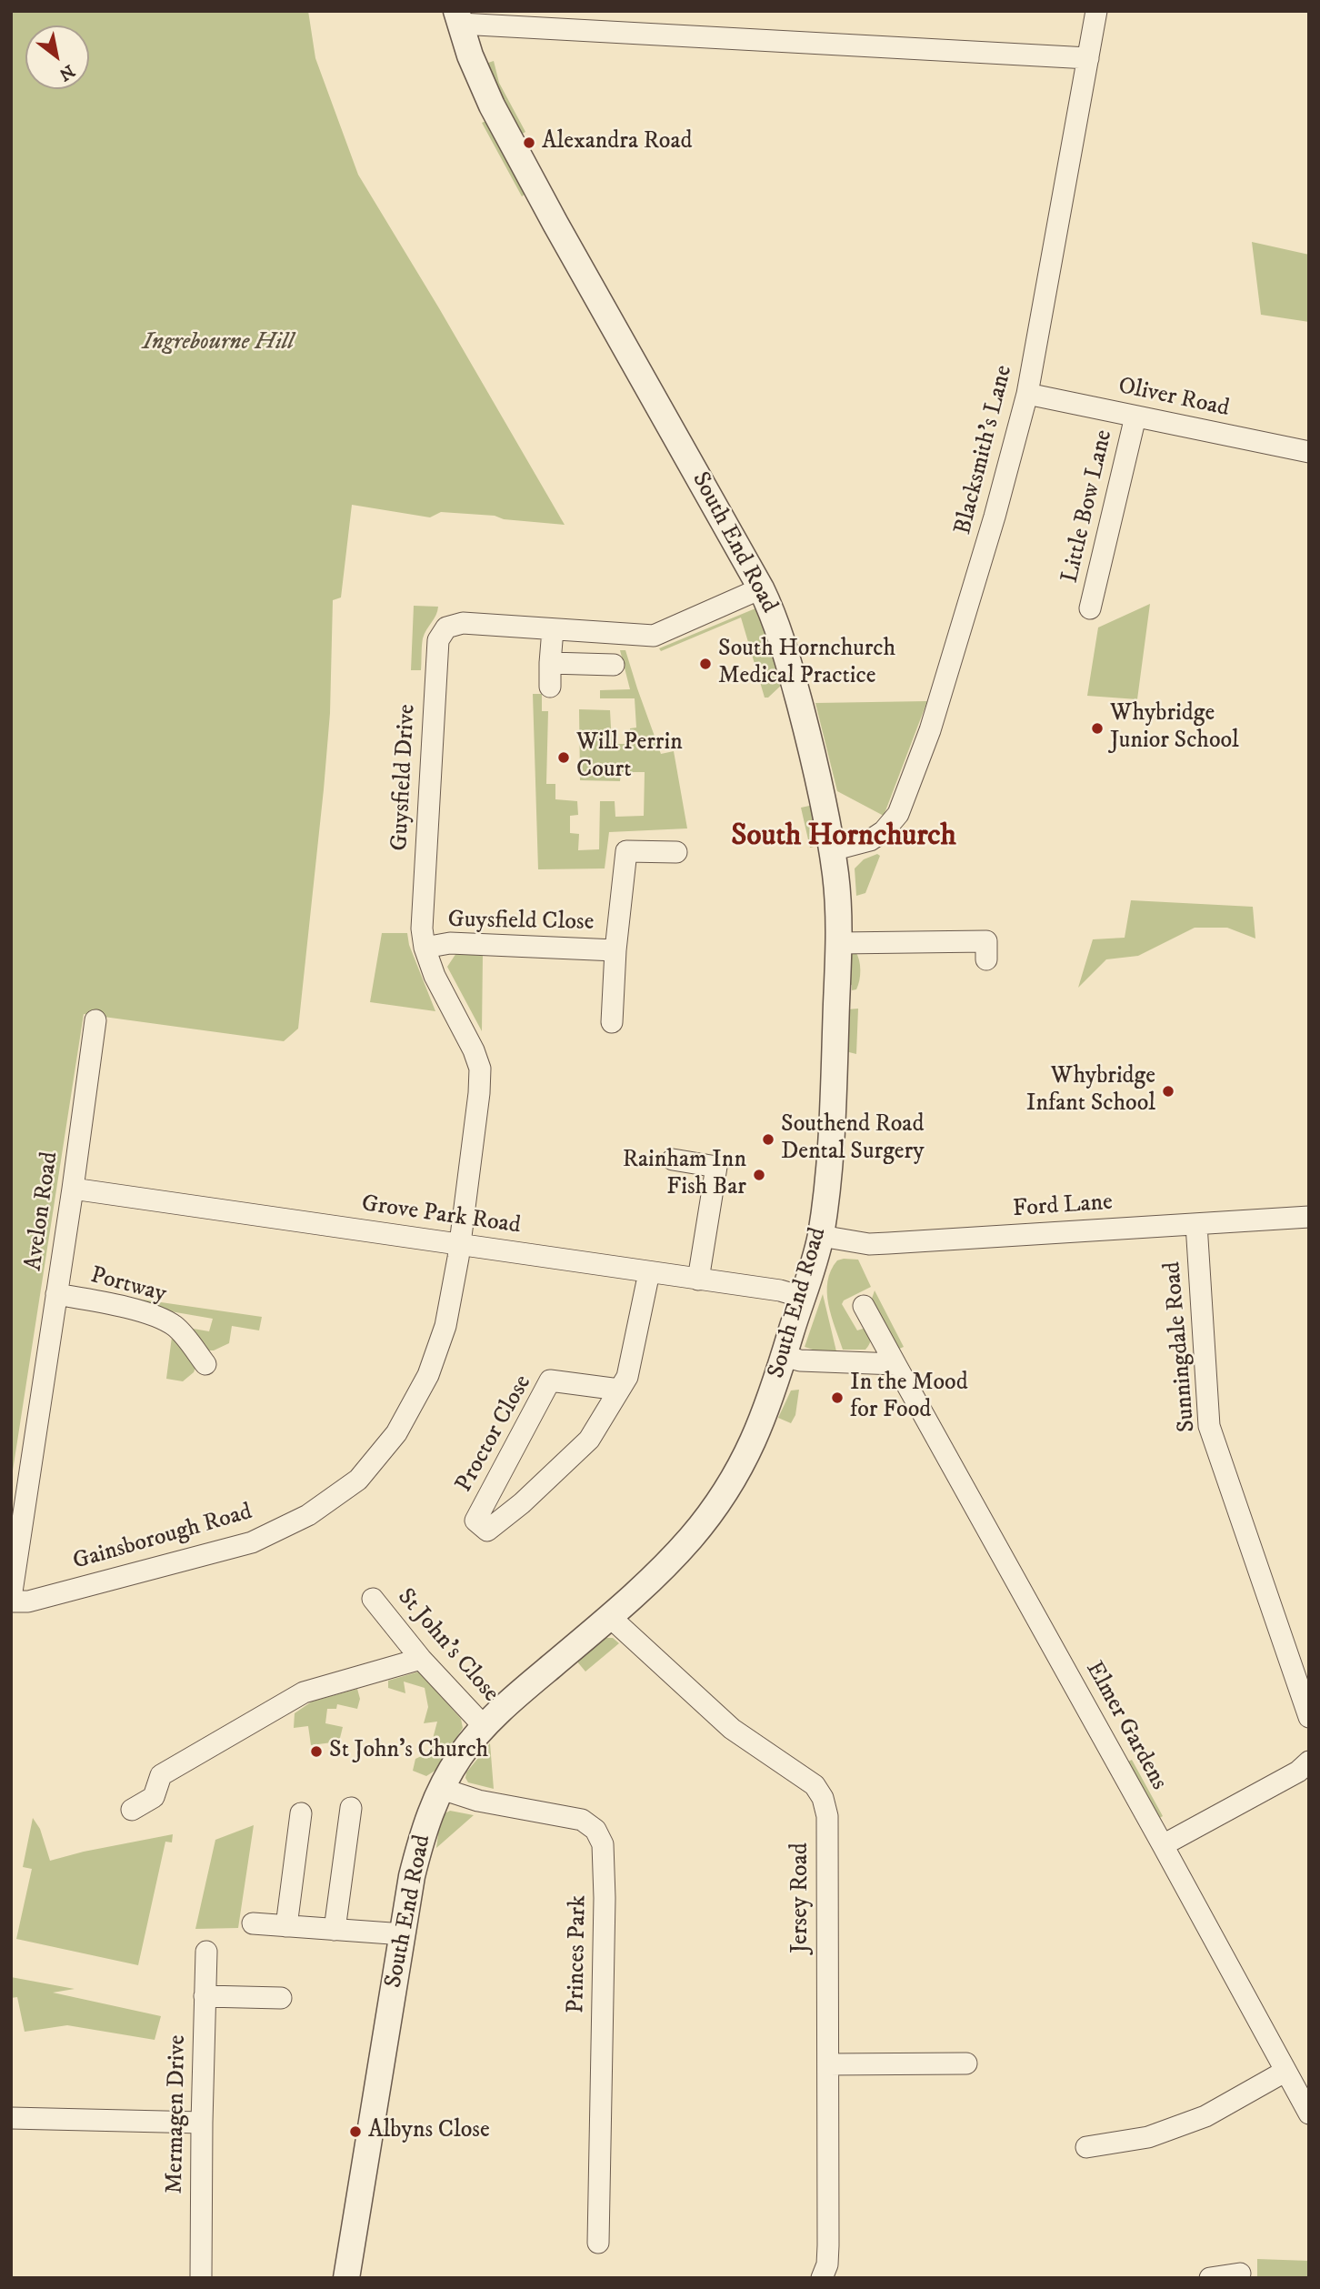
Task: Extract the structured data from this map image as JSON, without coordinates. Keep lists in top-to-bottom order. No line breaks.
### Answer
{"streets":{"street":["Oliver Road","Blacksmith's Lane","Little Bow Lane","South End Road","Guysfield Drive","Guysfield Close","Ford Lane","Avelon Road","Grove Park Road","Portway","Sunningdale Road","Proctor Close","Gainsborough Road","St John's Close","Elmer Gardens","Jersey Road","Princes Park","Mermagen Drive"]},"crossings":[["Oliver Road","Blacksmith's Lane"],["Oliver Road","Little Bow Lane"],["Blacksmith's Lane","South End Road"],["South End Road","Guysfield Drive"],["South End Road","Ford Lane"],["South End Road","Grove Park Road"],["South End Road","St John's Close"],["South End Road","Jersey Road"],["South End Road","Princes Park"],["Guysfield Drive","Guysfield Close"],["Guysfield Drive","Grove Park Road"],["Guysfield Drive","Gainsborough Road"],["Ford Lane","Sunningdale Road"],["Avelon Road","Grove Park Road"],["Avelon Road","Portway"],["Avelon Road","Gainsborough Road"],["Grove Park Road","Proctor Close"],["Grove Park Road","Gainsborough Road"]],"districts":["South Hornchurch"],"parks":["Ingrebourne Hill"],"places":["Alexandra Road","South Hornchurch Medical Practice","Whybridge Junior School","Will Perrin Court","Whybridge Infant School","Southend Road Dental Surgery","Rainham Inn Fish Bar","In the Mood for Food","St John's Church","Albyns Close"],"north":"bottom right"}
